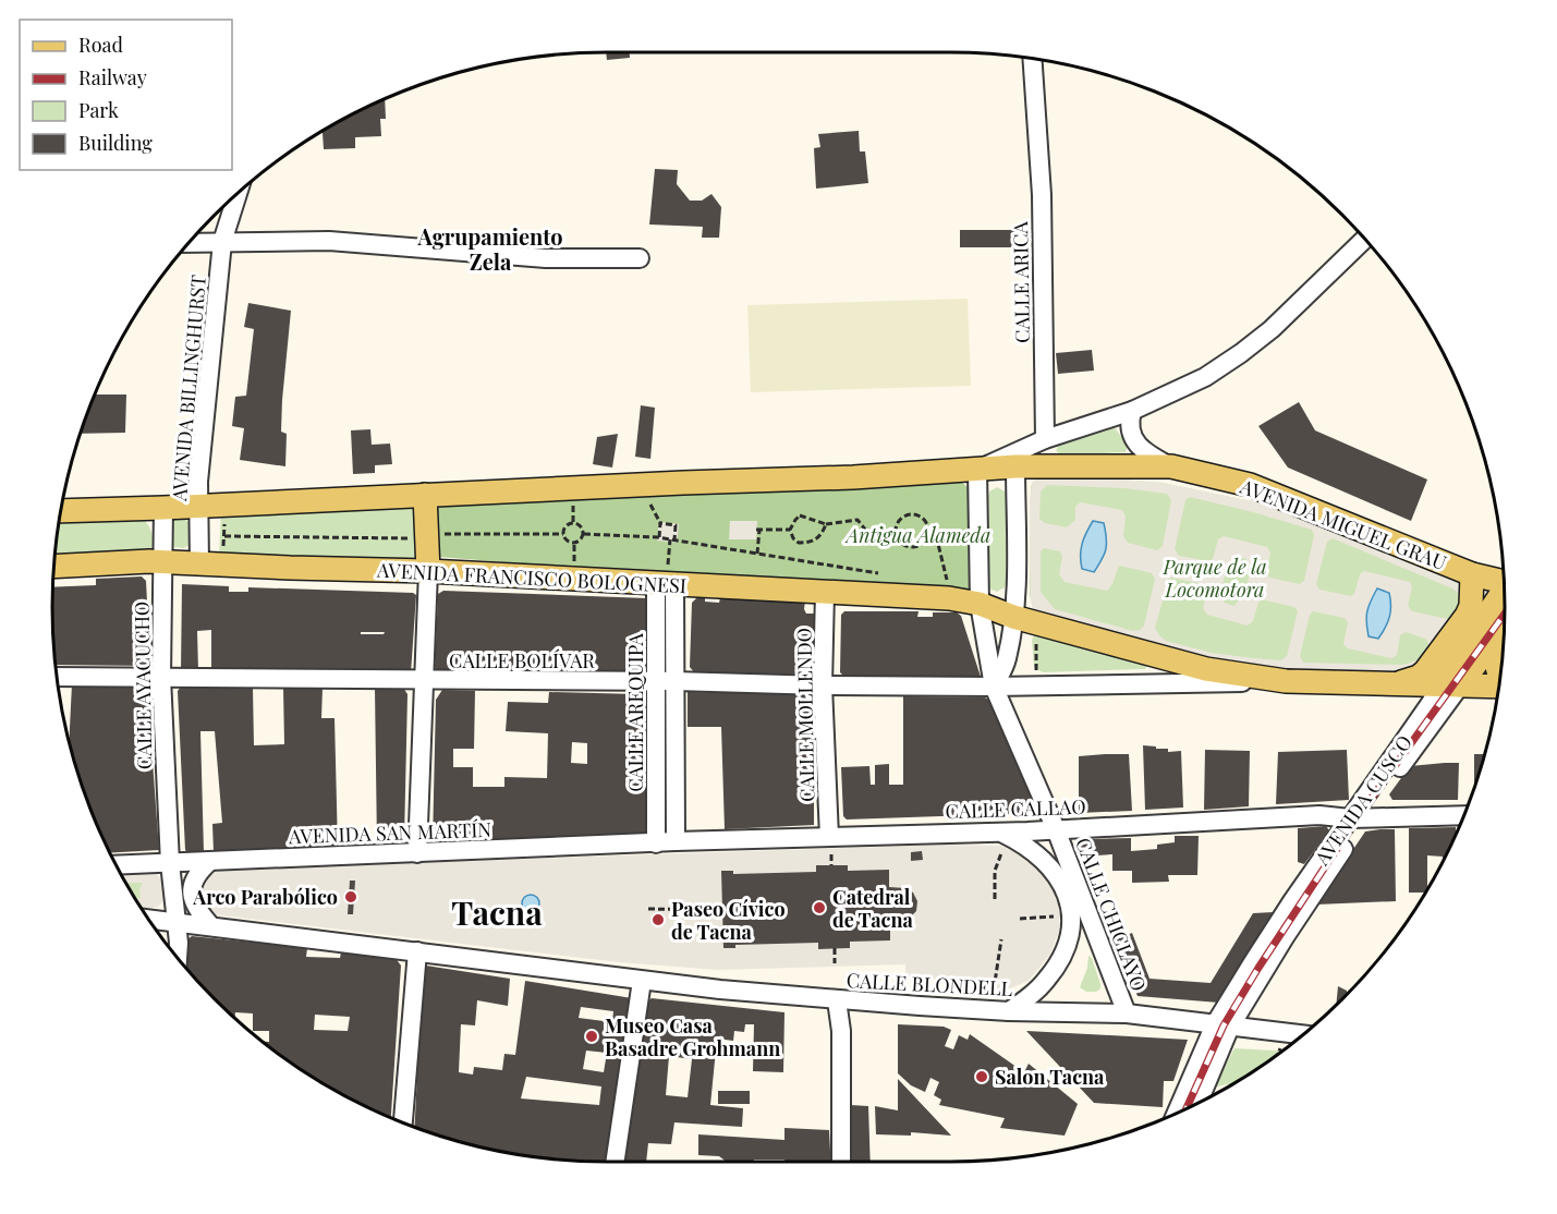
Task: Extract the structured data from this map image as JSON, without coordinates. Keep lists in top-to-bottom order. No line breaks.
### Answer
{"streets":{"main road":["AVENIDA MIGUEL GRAU","AVENIDA FRANCISCO BOLOGNESI","AVENIDA CUSCO"],"street":["CALLE ARICA","AVENIDA BILLINGHURST","CALLE BOLÍVAR","CALLE AYACUCHO","CALLE AREQUIPA","CALLE MOLLENDO","CALLE CALLAO","AVENIDA SAN MARTÍN","CALLE CHICLAYO","CALLE BLONDELL"]},"crossings":[["AVENIDA BILLINGHURST","AVENIDA FRANCISCO BOLOGNESI"],["AVENIDA FRANCISCO BOLOGNESI","CALLE AYACUCHO"],["AVENIDA FRANCISCO BOLOGNESI","CALLE AREQUIPA"],["AVENIDA FRANCISCO BOLOGNESI","CALLE MOLLENDO"],["AVENIDA FRANCISCO BOLOGNESI","CALLE CHICLAYO"],["CALLE BOLÍVAR","CALLE AYACUCHO"],["CALLE BOLÍVAR","CALLE AREQUIPA"],["CALLE BOLÍVAR","CALLE MOLLENDO"],["CALLE BOLÍVAR","CALLE CHICLAYO"],["CALLE AYACUCHO","AVENIDA SAN MARTÍN"],["CALLE AREQUIPA","CALLE CALLAO"],["CALLE AREQUIPA","AVENIDA SAN MARTÍN"],["CALLE MOLLENDO","CALLE CALLAO"],["AVENIDA CUSCO","CALLE CALLAO"],["AVENIDA CUSCO","CALLE BLONDELL"],["CALLE CALLAO","AVENIDA SAN MARTÍN"],["CALLE CALLAO","CALLE CHICLAYO"],["CALLE CHICLAYO","CALLE BLONDELL"]],"districts":["Agrupamiento Zela","Tacna"],"parks":["Antigua Alameda","Parque de la Locomotora"],"places":["Arco Parabólico","Catedral de Tacna","Paseo Cívico de Tacna","Museo Casa Basadre Grohmann","Salon Tacna"],"legend":["Road","Railway","Park","Building"]}
